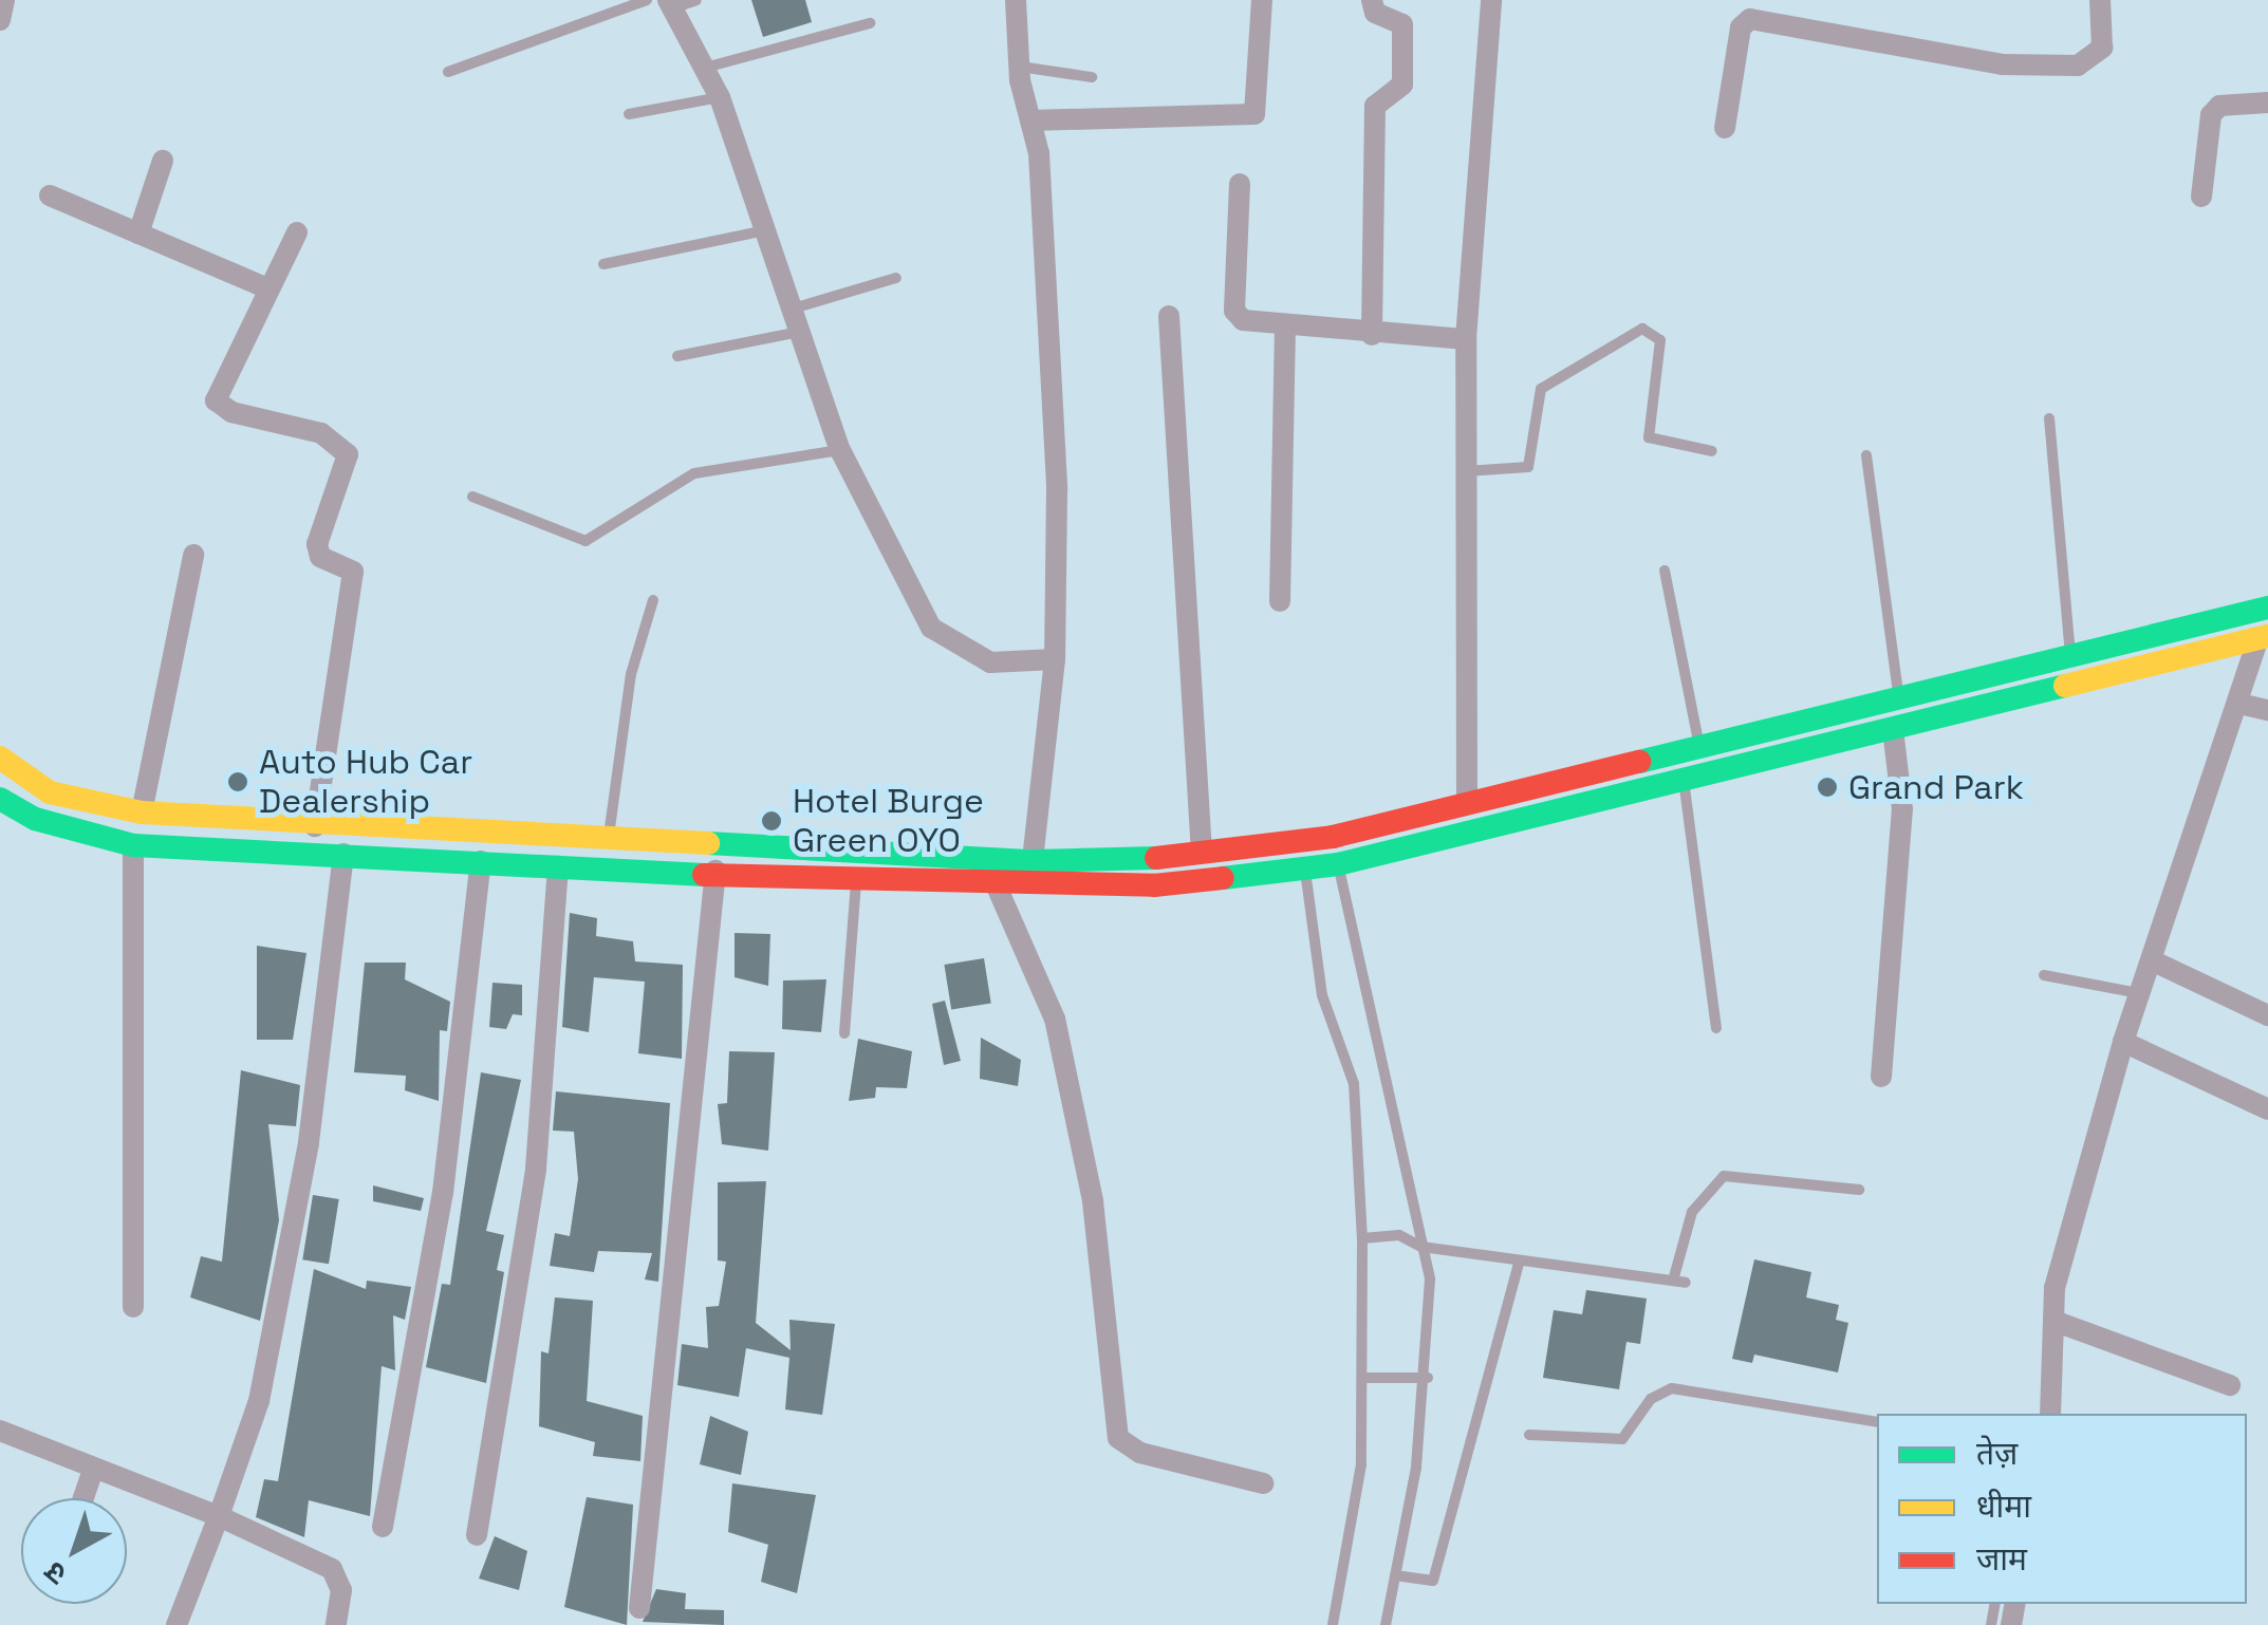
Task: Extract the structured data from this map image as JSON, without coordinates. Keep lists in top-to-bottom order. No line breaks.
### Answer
{"places":["Auto Hub Car Dealership","Grand Park","Hotel Burge Green OYO"],"legend":["तेज़","धीमा","जाम"],"north":"bottom left"}
